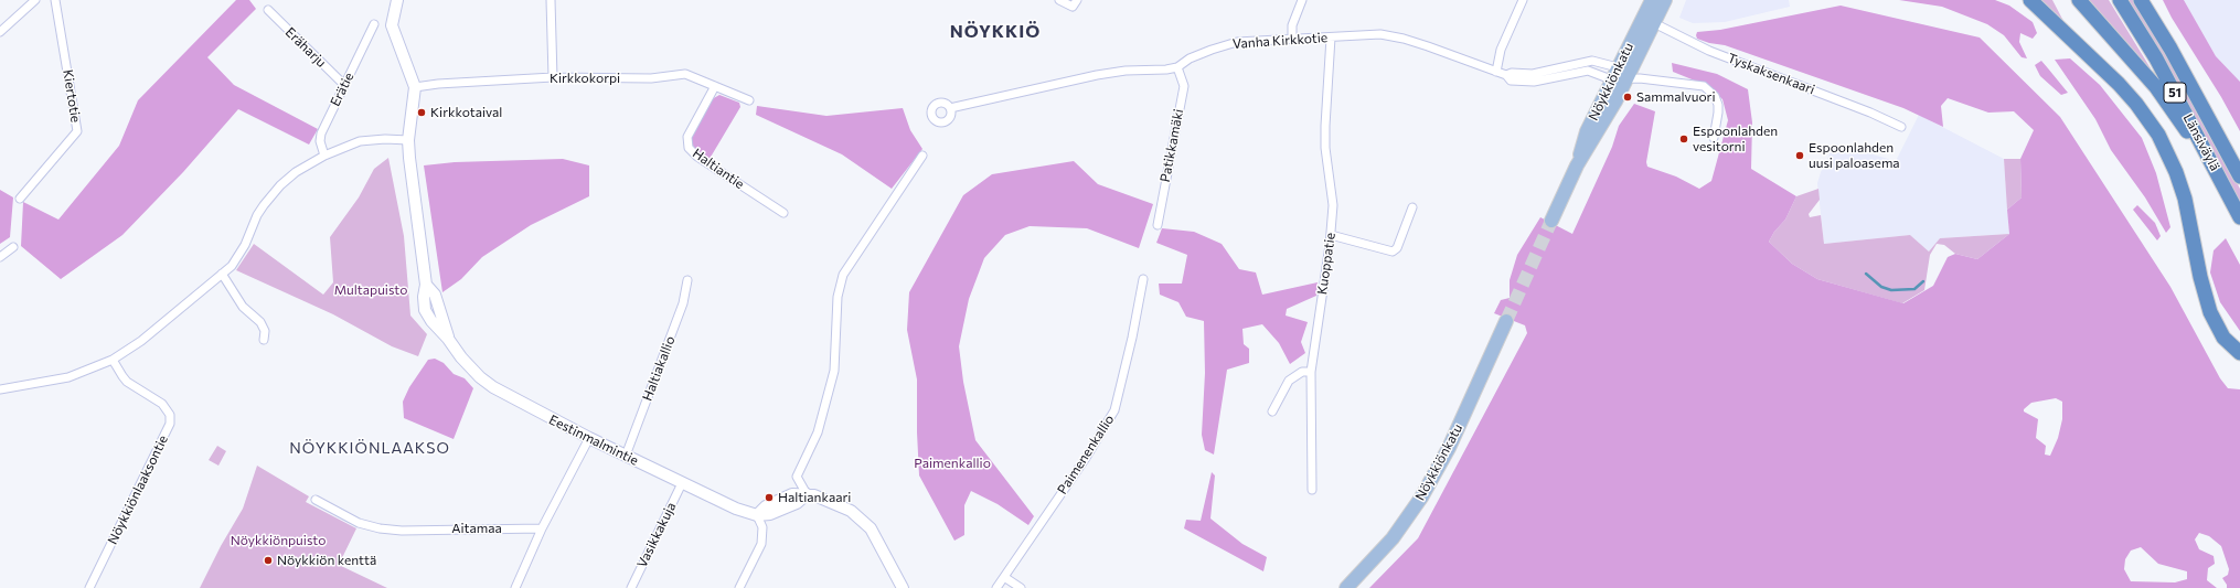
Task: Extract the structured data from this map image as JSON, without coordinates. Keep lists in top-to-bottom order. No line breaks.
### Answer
{"streets":{"highway":["51","Länsiväylä"],"main road":["Nöykkiönkatu"],"street":["Vanha Kirkkotie","Eräharju","Tyskaksenkaari","Kirkkokorpi","Erätie","Kiertotie","Patikkamäki","Haltiantie","Kuoppatie","Haltiakallio","Eestinmalmintie","Paimenenkallio","Nöykkiönlaaksontie","Aitamaa","Vasikkakuja"]},"crossings":[["Vanha Kirkkotie","Nöykkiönkatu"],["Vanha Kirkkotie","Patikkamäki"],["Vanha Kirkkotie","Kuoppatie"],["Eräharju","Erätie"],["Tyskaksenkaari","Nöykkiönkatu"],["Kirkkokorpi","Haltiantie"],["Kirkkokorpi","Eestinmalmintie"],["Haltiakallio","Eestinmalmintie"],["Eestinmalmintie","Vasikkakuja"]],"districts":["NÖYKKIÖ","NÖYKKIÖNLAAKSO"],"parks":["Multapuisto","Paimenkallio","Nöykkiönpuisto"],"places":["Sammalvuori","Kirkkotaival","Espoonlahden vesitorni","Espoonlahden uusi paloasema","Haltiankaari","Nöykkiön kenttä"]}
